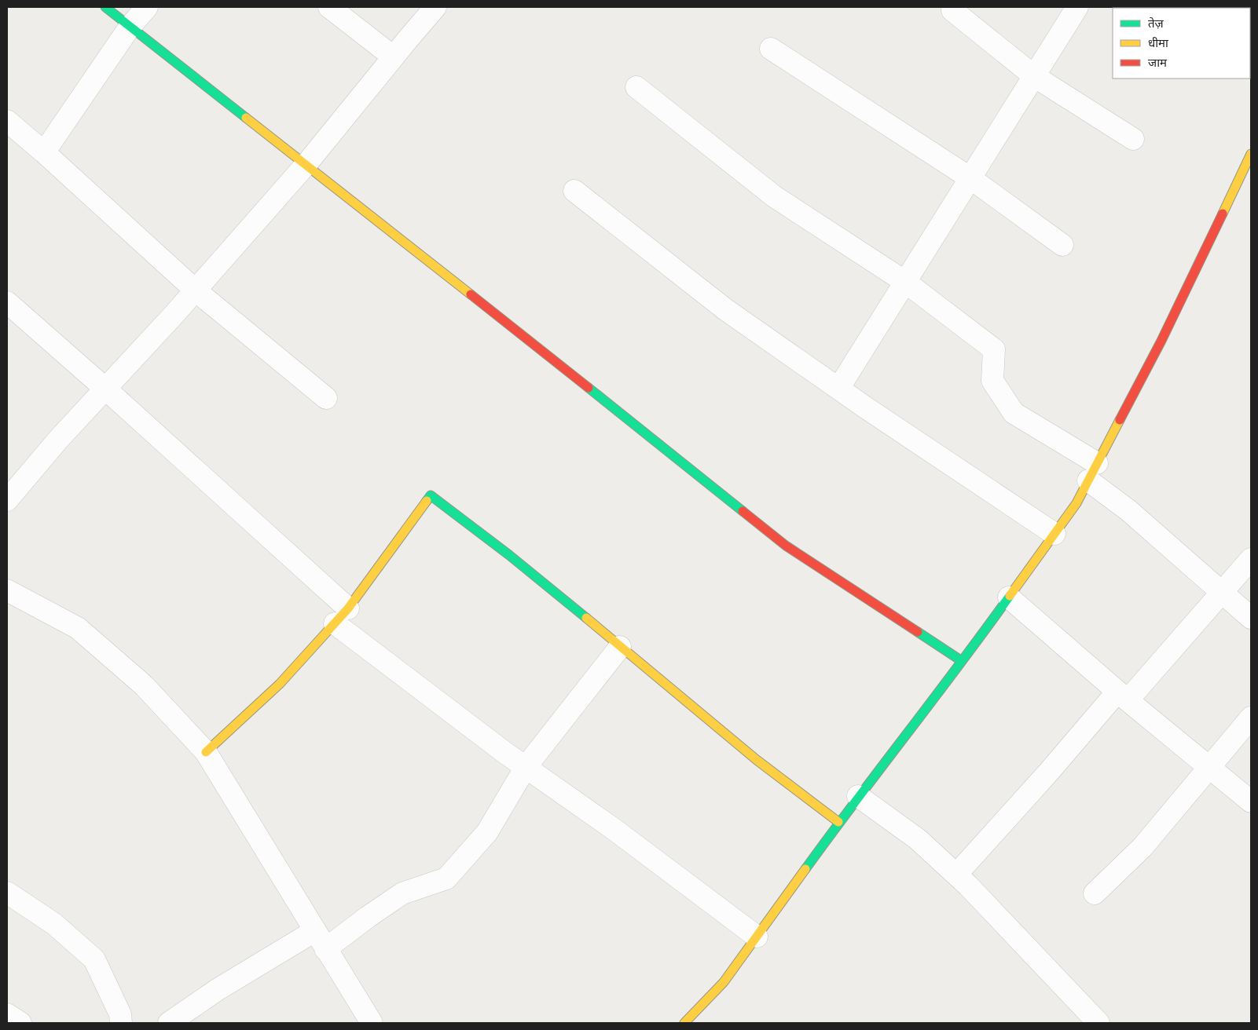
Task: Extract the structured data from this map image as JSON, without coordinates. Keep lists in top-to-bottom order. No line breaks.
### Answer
{"legend":["तेज़","धीमा","जाम"]}
